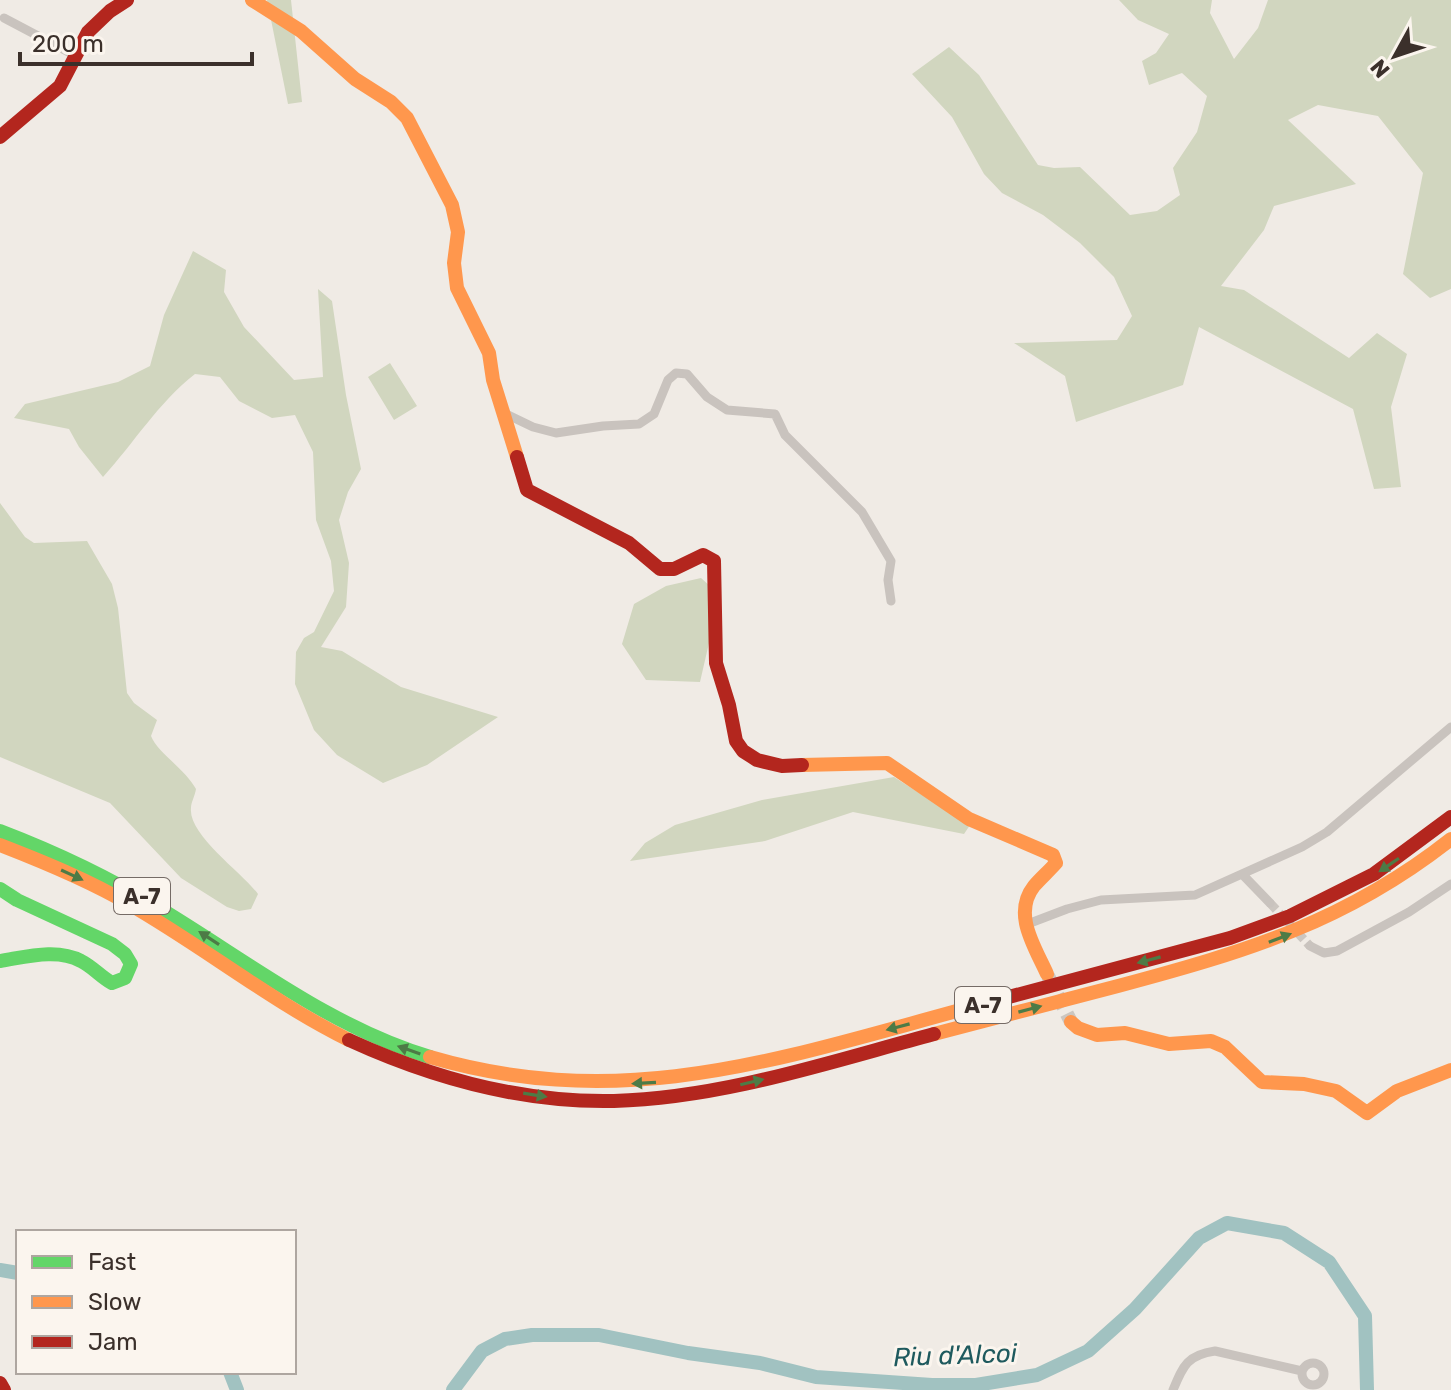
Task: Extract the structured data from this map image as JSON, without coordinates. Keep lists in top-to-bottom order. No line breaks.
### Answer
{"streets":{"main road":["A-7"]},"water":["Riu d'Alcoi"],"legend":["Fast","Slow","Jam"],"scale_bar":"200 m","north":"bottom left"}
